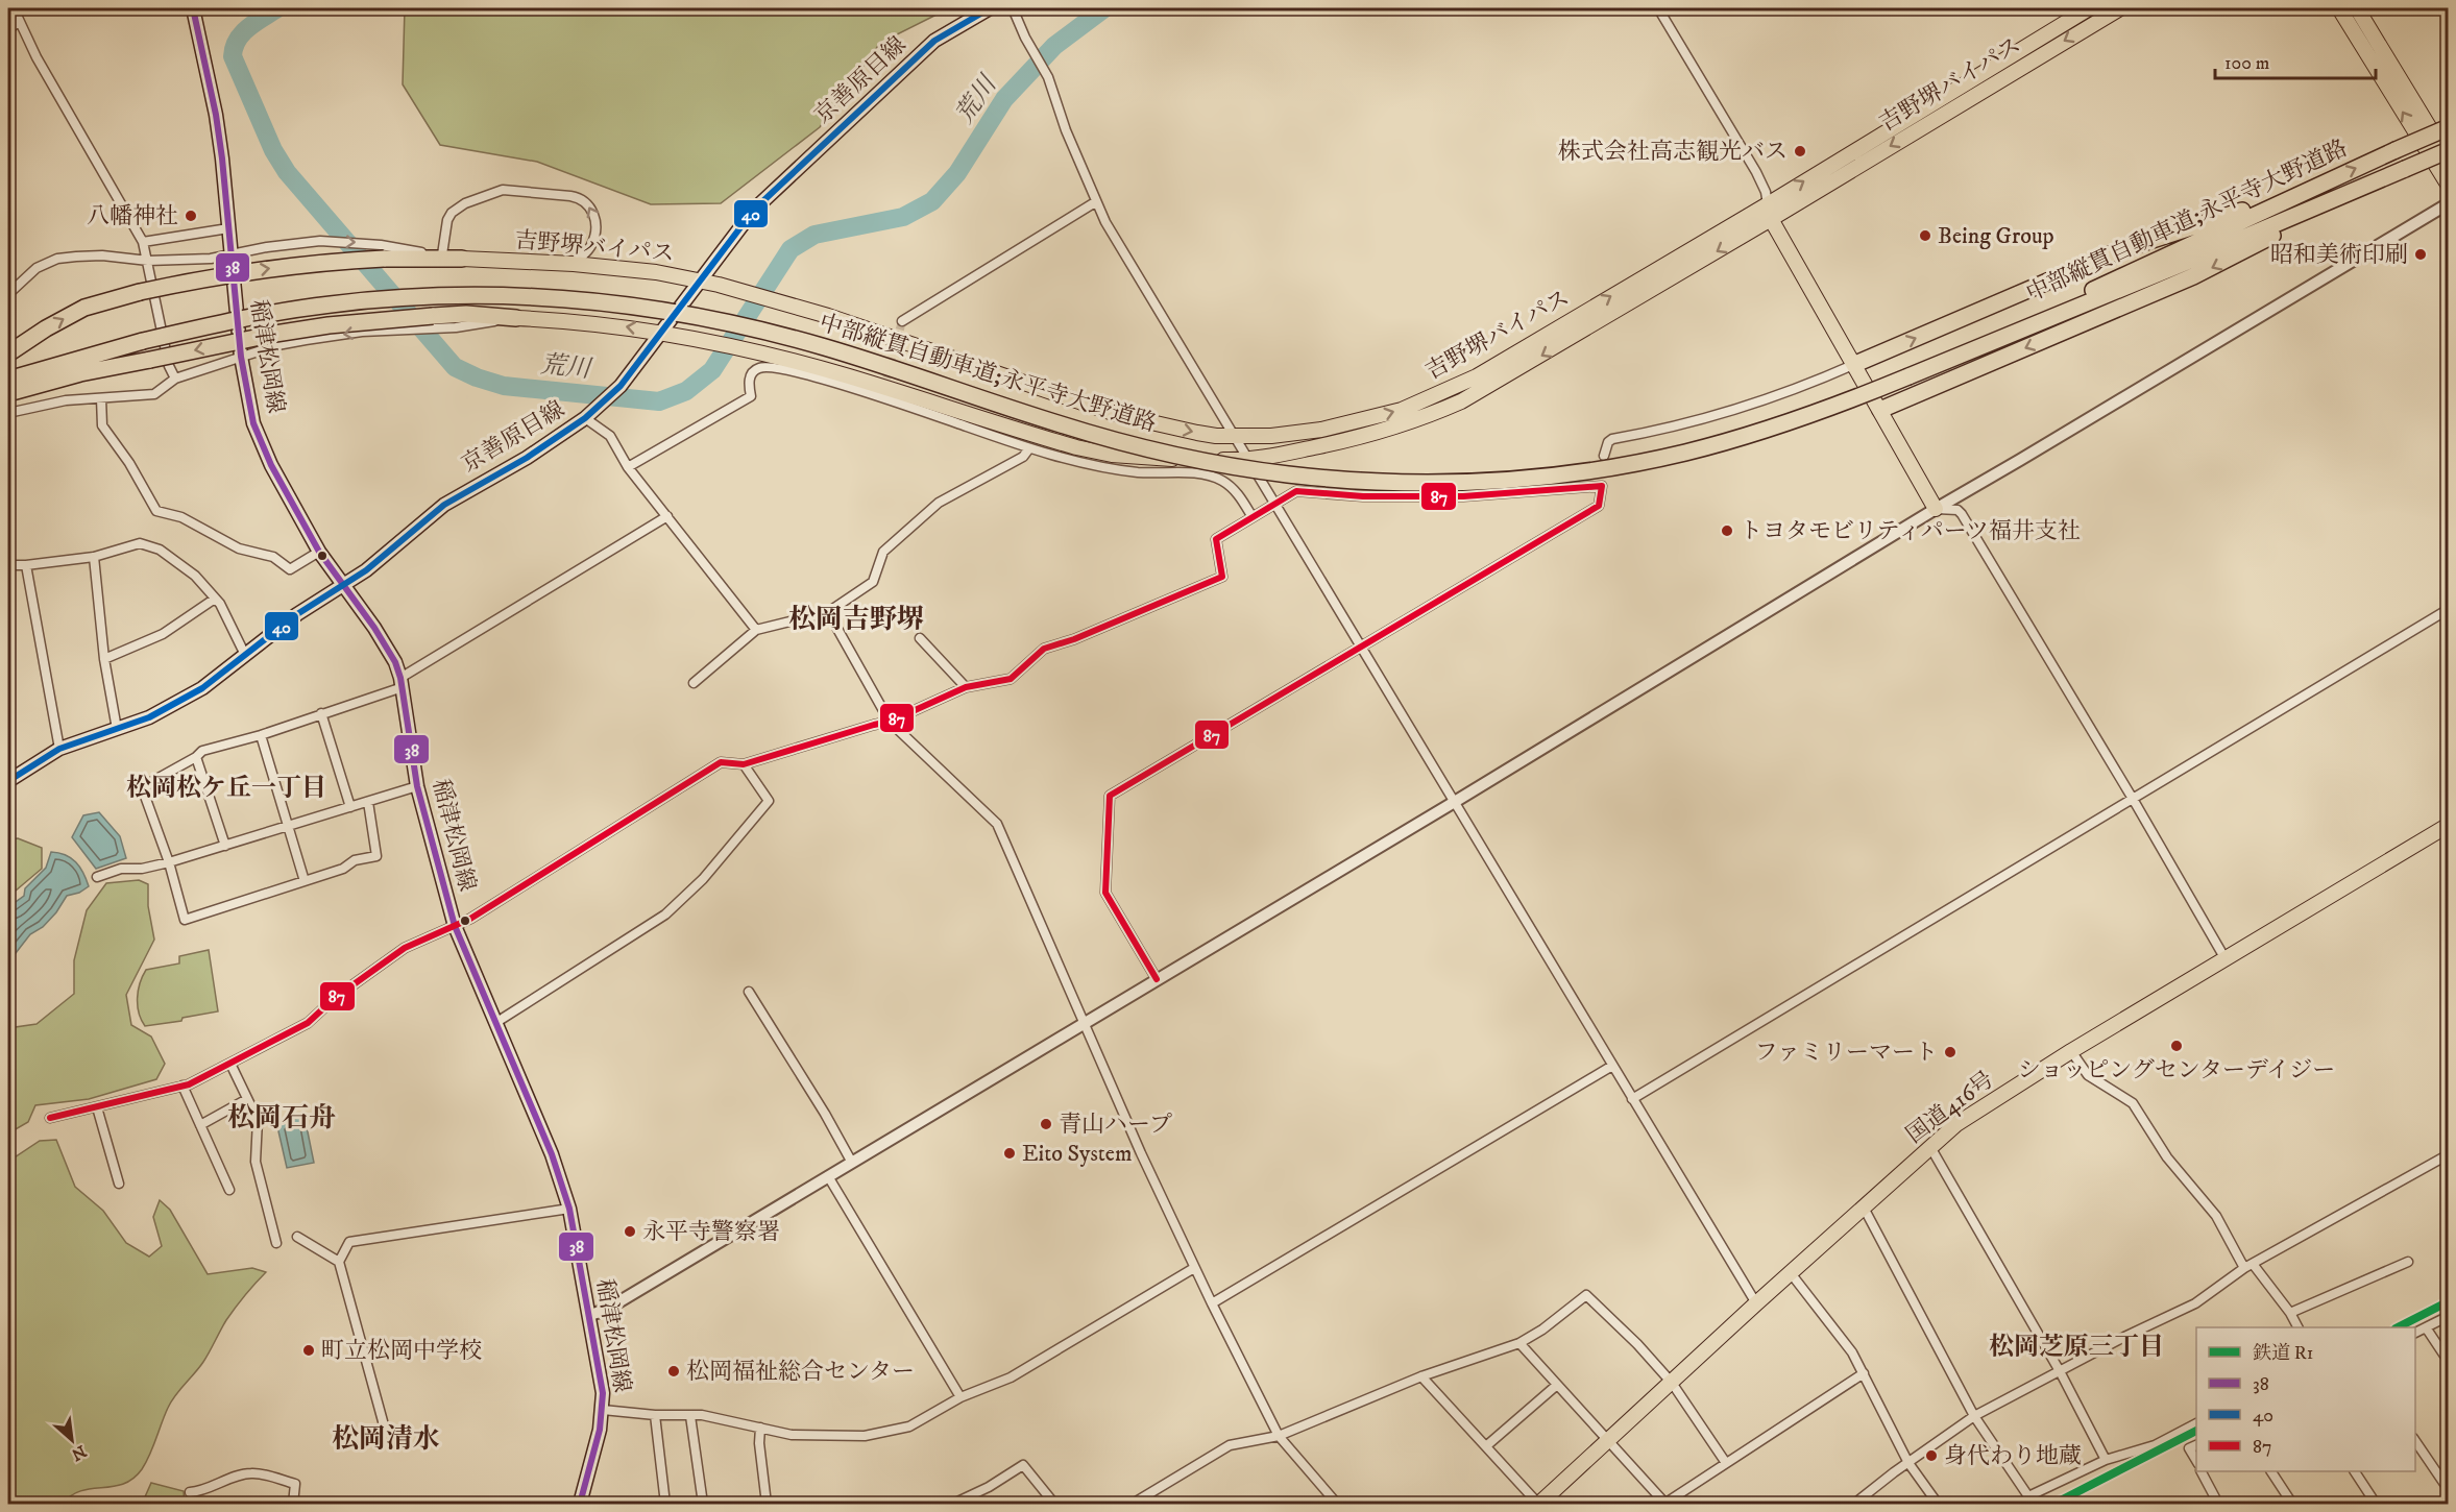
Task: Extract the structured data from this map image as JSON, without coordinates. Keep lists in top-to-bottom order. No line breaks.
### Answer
{"streets":{"highway":["吉野堺バイパス","中部縦貫自動車道;永平寺大野道路","国道416号"],"main road":["京善原目線","稲津松岡線"]},"crossings":[["京善原目線","吉野堺バイパス"],["京善原目線","稲津松岡線"]],"districts":["松岡吉野堺","松岡松ケ丘一丁目","松岡石舟","松岡芝原三丁目","松岡清水"],"water":["荒川"],"places":["株式会社高志観光バス","八幡神社","Being Group","昭和美術印刷","トヨタモビリティパーツ福井支社","ショッピングセンターデイジー","ファミリーマート","青山ハープ","Eito System","永平寺警察署","町立松岡中学校","松岡福祉総合センター","身代わり地蔵"],"lines":["transit line 38","transit line 40","transit line 87","rail line R1"],"legend":["鉄道 R1","38","40","87"],"scale_bar":"100 m","north":"bottom right"}
